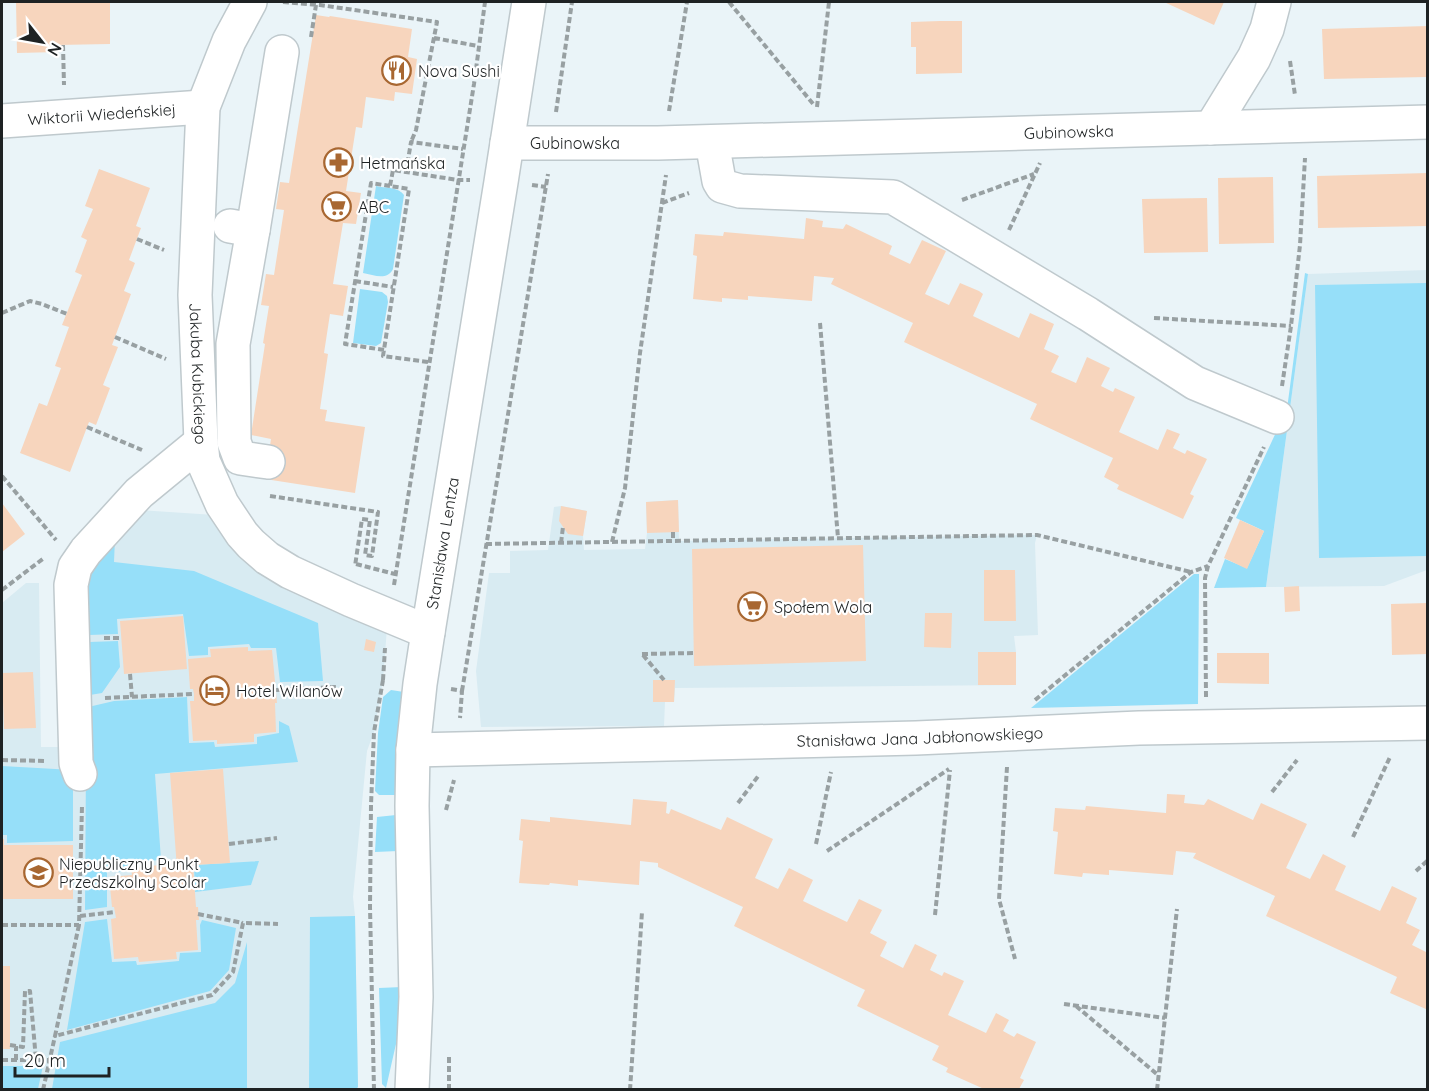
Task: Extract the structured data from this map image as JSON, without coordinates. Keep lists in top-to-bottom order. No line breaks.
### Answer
{"streets":{"street":["Wiktorii Wiedeńskiej","Gubinowska","Jakuba Kubickiego","Stanisława Lentza","Stanisława Jana Jabłonowskiego"]},"crossings":[["Wiktorii Wiedeńskiej","Jakuba Kubickiego"],["Gubinowska","Stanisława Lentza"],["Jakuba Kubickiego","Stanisława Lentza"],["Stanisława Lentza","Stanisława Jana Jabłonowskiego"]],"places":{"restaurant":["Nova Sushi"],"pharmacy":["Hetmańska"],"supermarket":["ABC","Społem Wola"],"hotel":["Hotel Wilanów"],"school or university":["Niepubliczny Punkt Przedszkolny Scolar"]},"scale_bar":"20 m","north":"bottom right"}
